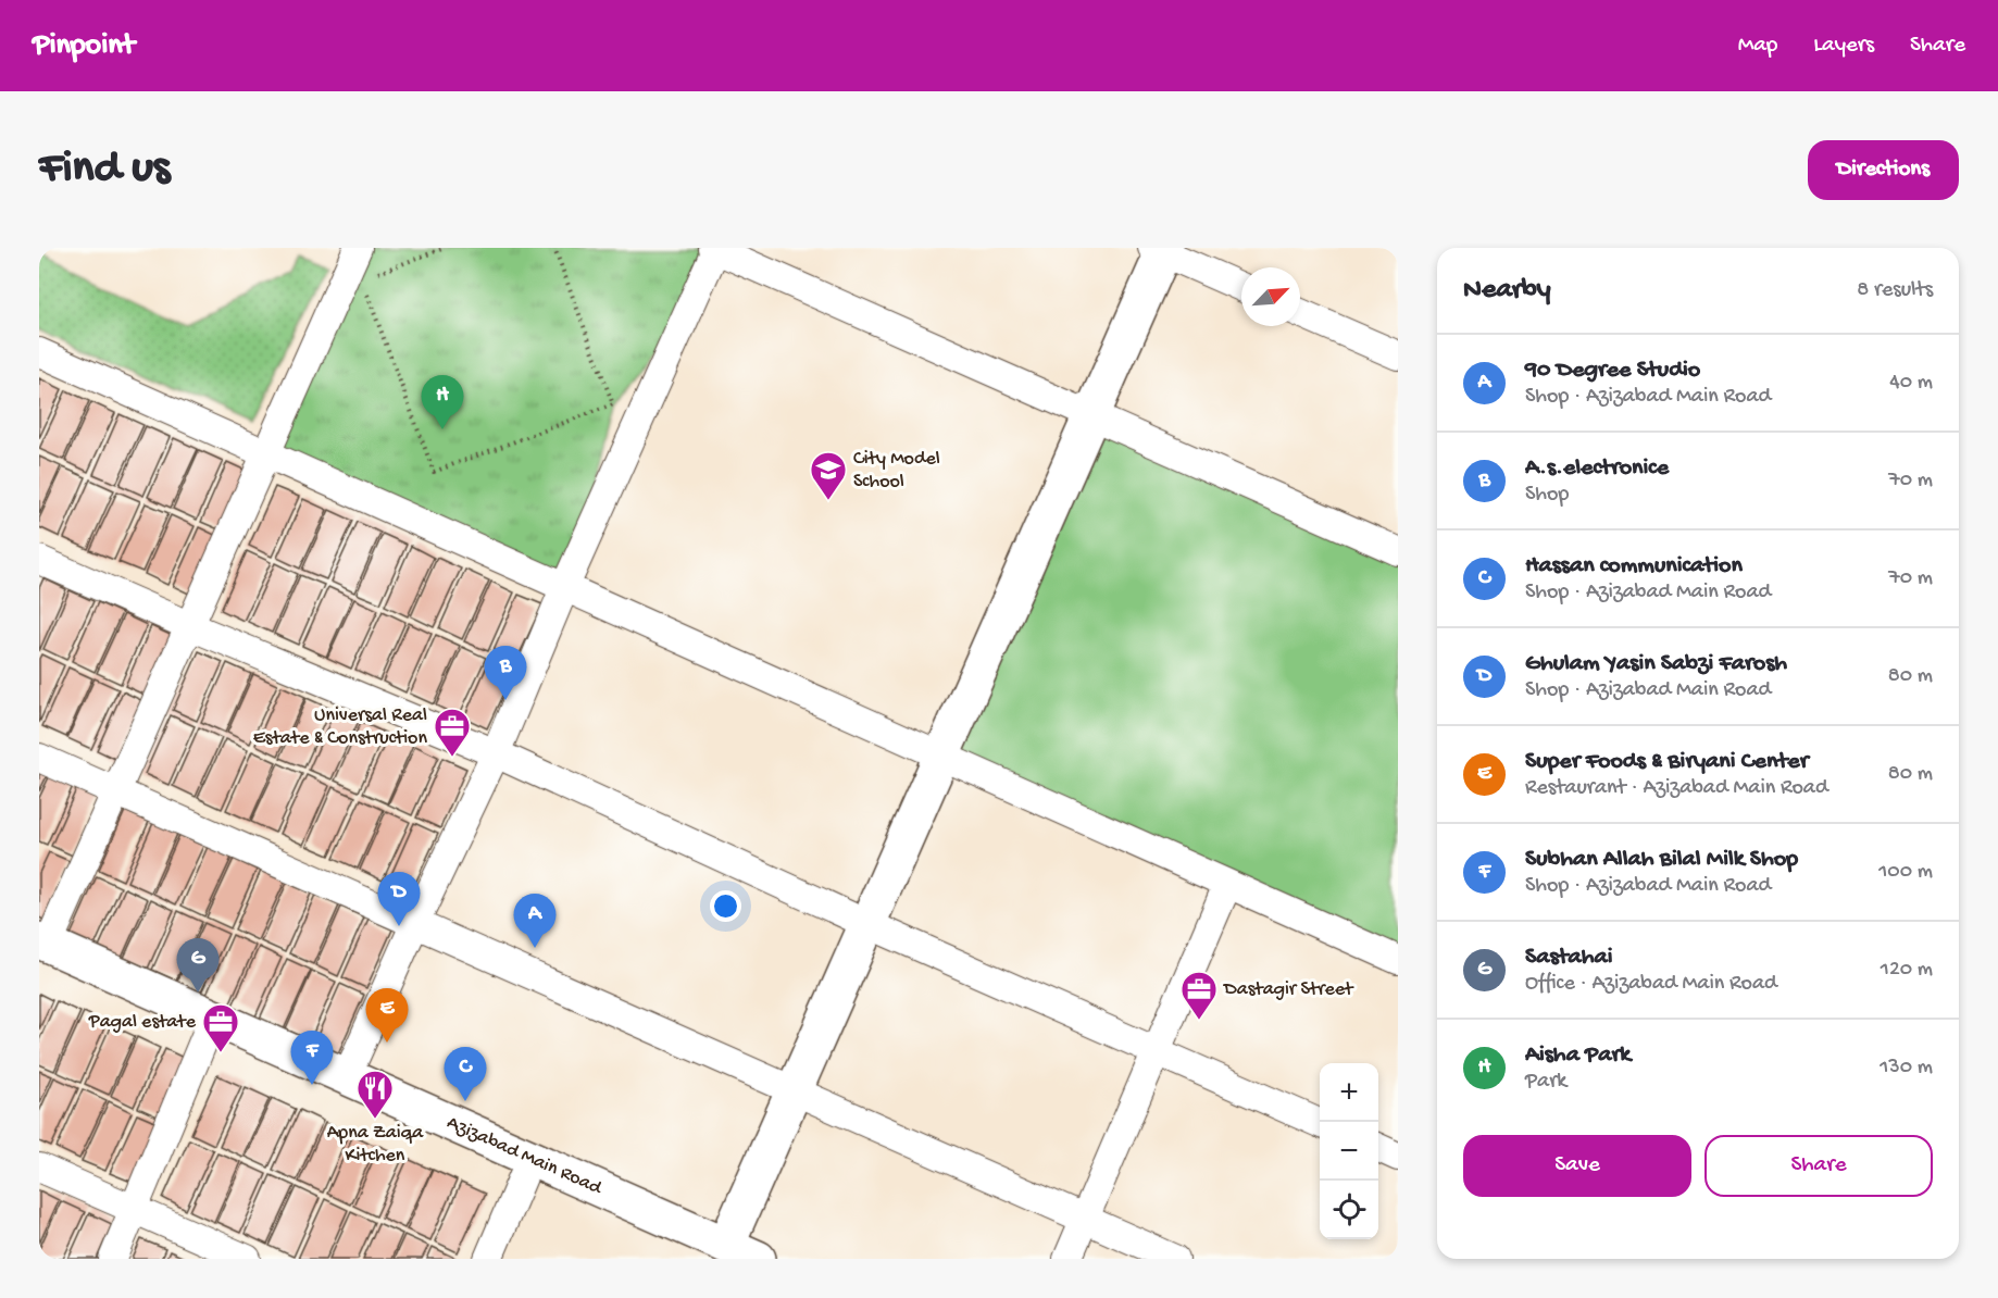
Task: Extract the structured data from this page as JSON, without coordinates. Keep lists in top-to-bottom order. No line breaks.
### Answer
{"streets":{"street":["Azizabad Main Road"]},"places":{"school or university":["City Model School"],"office":["Universal Real Estate & Construction","Dastagir Street","Pagal estate"],"restaurant":["Apna Zaiqa Kitchen"]},"north":"top right","page":{"header":"Pinpoint","nav":["Map","Layers","Share"],"buttons":["Directions",["Save","Share"]],"title":"Find us","heading":["Nearby","8 results"],"list":[{"mark":"A","name":"90 Degree Studio","note":"Shop · Azizabad Main Road","value":"40 m"},{"mark":"B","name":"A.s.electronice","note":"Shop","value":"70 m"},{"mark":"C","name":"Hassan communication","note":"Shop · Azizabad Main Road","value":"70 m"},{"mark":"D","name":"Ghulam Yasin Sabzi Farosh","note":"Shop · Azizabad Main Road","value":"80 m"},{"mark":"E","name":"Super Foods & Biryani Center","note":"Restaurant · Azizabad Main Road","value":"80 m"},{"mark":"F","name":"Subhan Allah Bilal Milk Shop","note":"Shop · Azizabad Main Road","value":"100 m"},{"mark":"G","name":"Sastahai","note":"Office · Azizabad Main Road","value":"120 m"},{"mark":"H","name":"Aisha Park","note":"Park","value":"130 m"}],"pins":["H","B","D","A","G","E","F","C"],"map_buttons":["+","−"]}}
